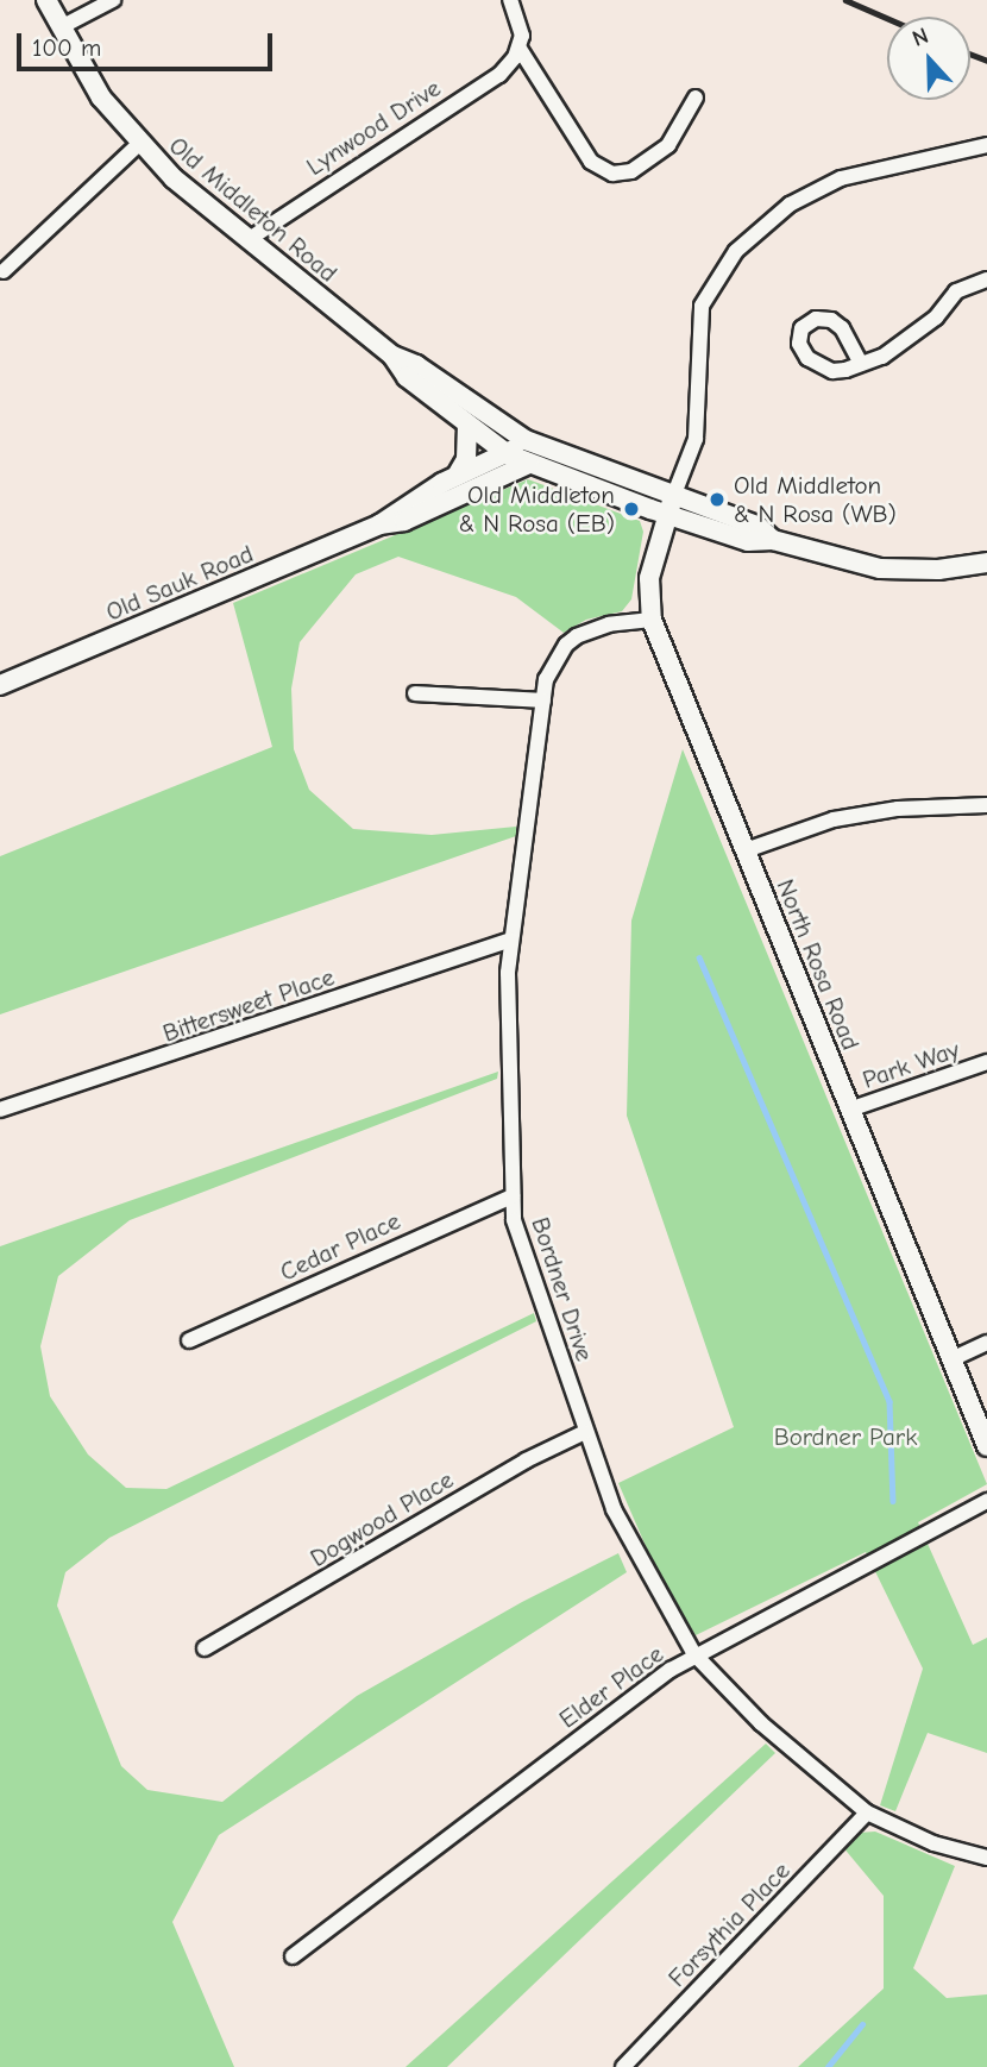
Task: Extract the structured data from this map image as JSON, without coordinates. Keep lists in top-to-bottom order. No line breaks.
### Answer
{"streets":{"street":["Lynwood Drive","Old Middleton Road","Old Sauk Road","North Rosa Road","Bittersweet Place","Park Way","Cedar Place","Bordner Drive","Dogwood Place","Elder Place","Forsythia Place"]},"crossings":[["Lynwood Drive","Old Middleton Road"],["Old Middleton Road","Old Sauk Road"],["Old Middleton Road","North Rosa Road"],["North Rosa Road","Park Way"],["North Rosa Road","Bordner Drive"],["Bittersweet Place","Bordner Drive"],["Cedar Place","Bordner Drive"],["Bordner Drive","Dogwood Place"],["Bordner Drive","Elder Place"],["Bordner Drive","Forsythia Place"]],"parks":["Bordner Park"],"places":["Old Middleton & N Rosa (WB)","Old Middleton & N Rosa (EB)"],"scale_bar":"100 m","north":"top"}
